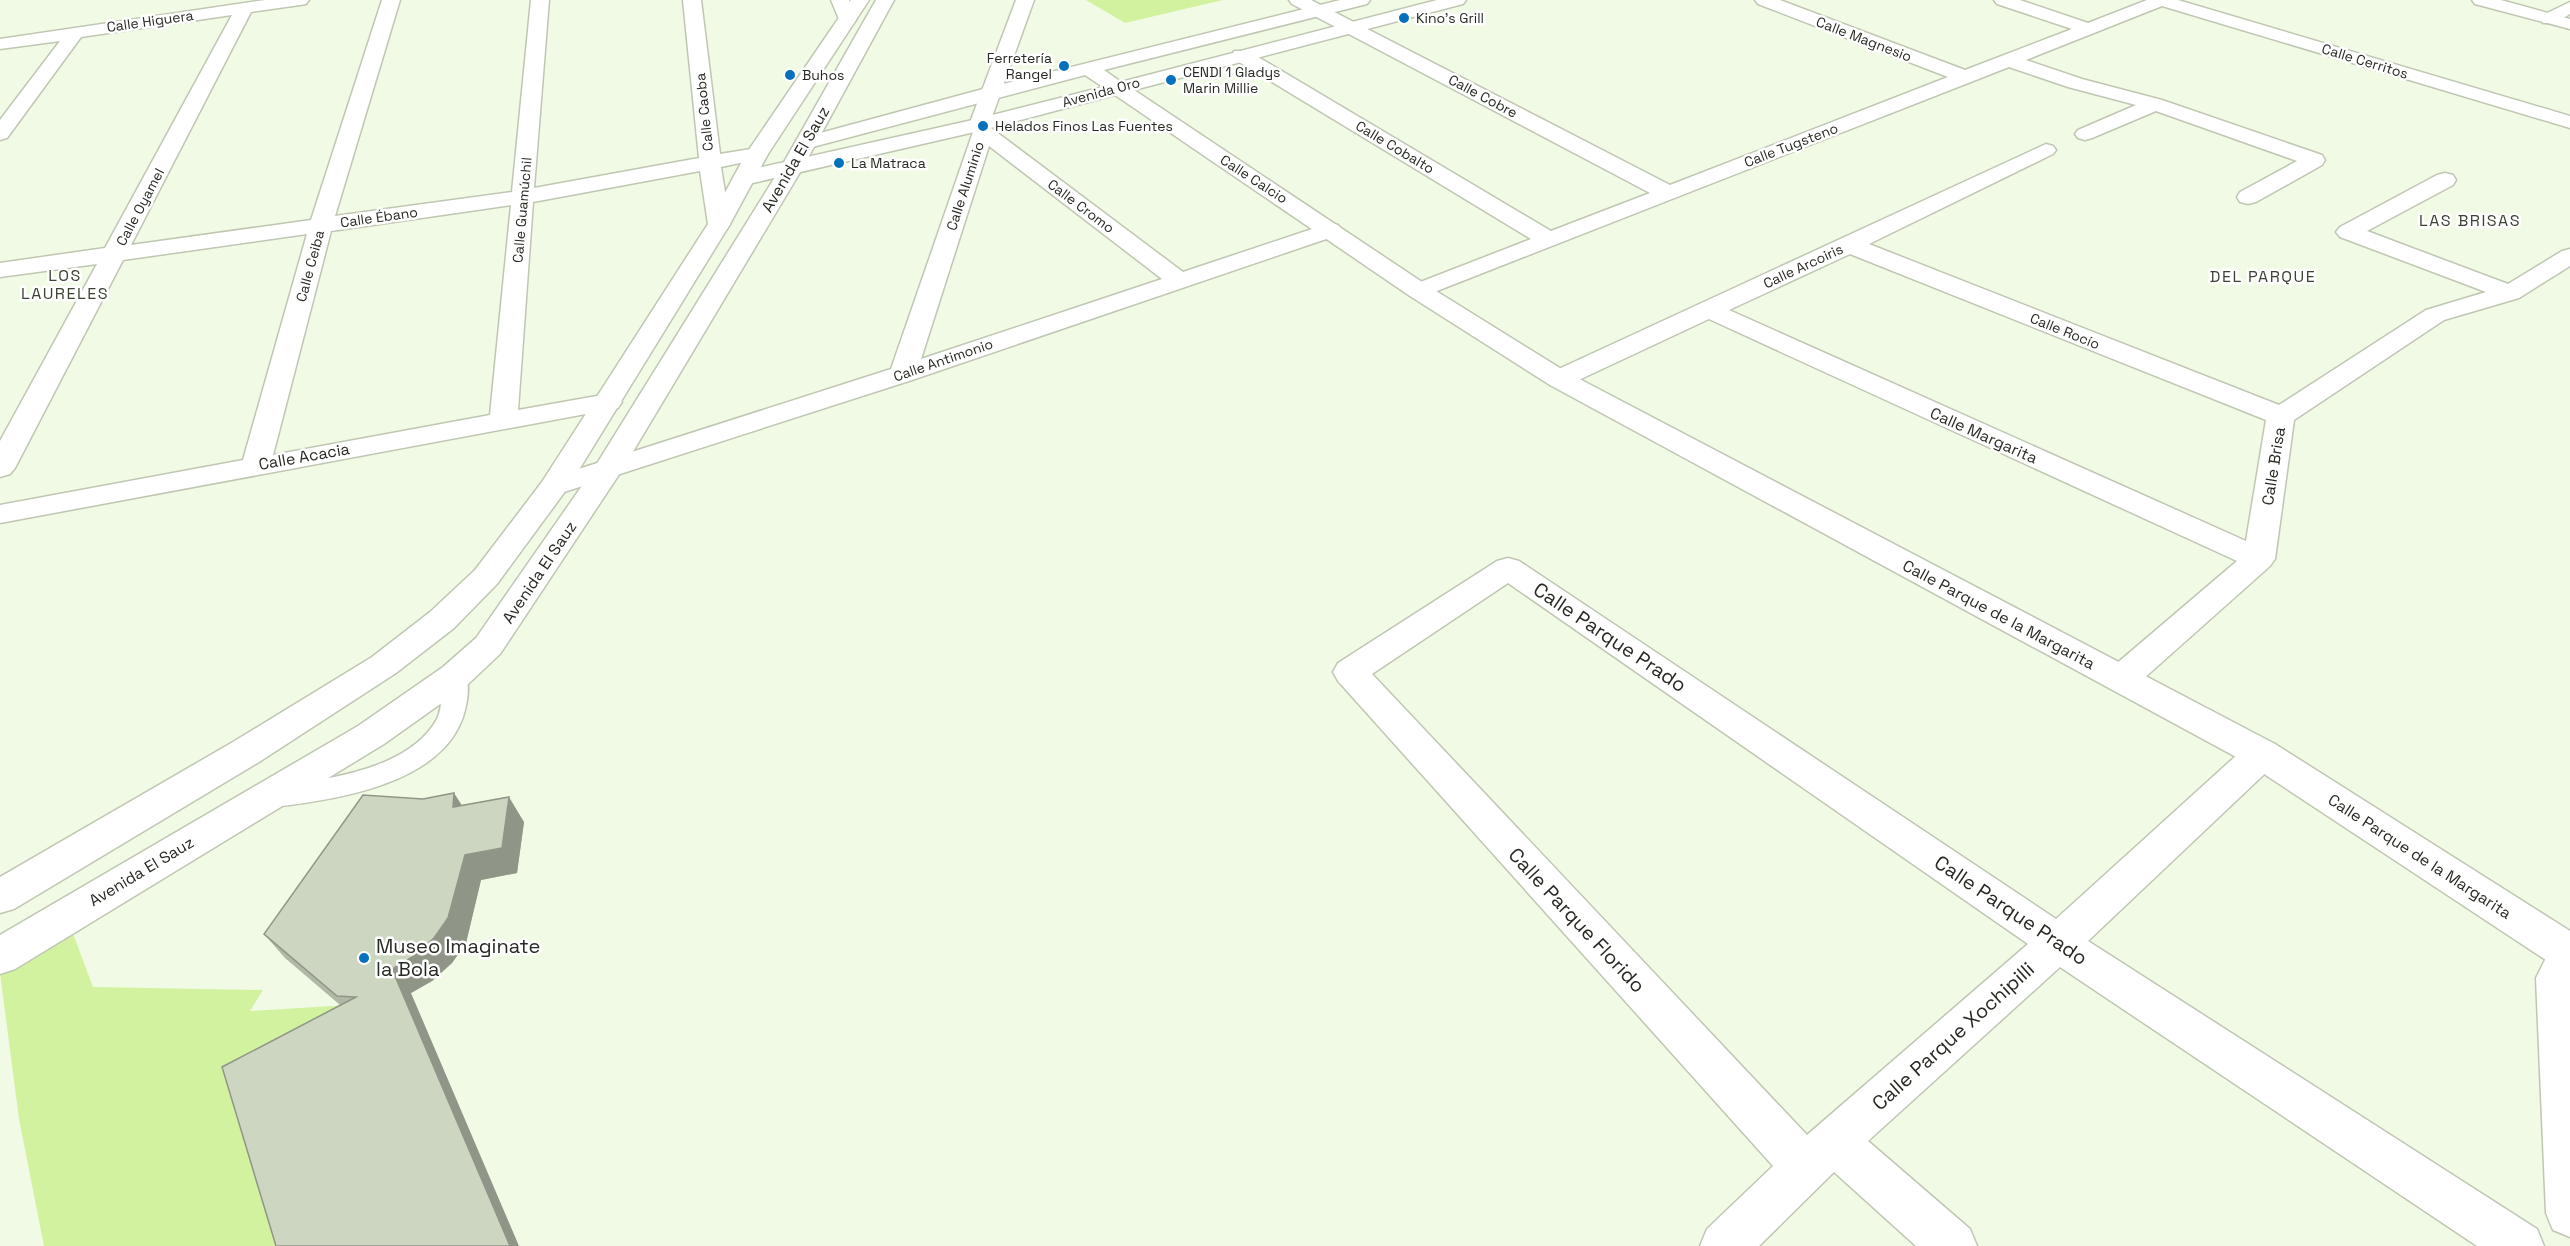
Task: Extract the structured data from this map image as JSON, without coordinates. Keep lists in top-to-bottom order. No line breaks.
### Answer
{"streets":{"street":["Calle Higuera","Calle Magnesio","Calle Cerritos","Avenida Oro","Calle Cobre","Calle Caoba","Calle Tugsteno","Calle Cobalto","Avenida El Sauz","Calle Calcio","Calle Aluminio","Calle Cromo","Calle Oyamel","Calle Guamúchil","Calle Ébano","Calle Ceiba","Calle Arcoiris","Calle Rocío","Calle Antimonio","Calle Margarita","Calle Acacia","Calle Brisa","Calle Parque de la Margarita","Calle Parque Prado","Calle Parque Florido","Calle Parque Xochipilli"]},"crossings":[["Calle Higuera","Calle Oyamel"],["Calle Magnesio","Calle Tugsteno"],["Calle Cerritos","Calle Tugsteno"],["Avenida Oro","Calle Cobre"],["Avenida Oro","Calle Cobalto"],["Avenida Oro","Avenida El Sauz"],["Avenida Oro","Calle Calcio"],["Avenida Oro","Calle Aluminio"],["Avenida Oro","Calle Cromo"],["Avenida Oro","Calle Ébano"],["Calle Cobre","Calle Tugsteno"],["Calle Caoba","Avenida El Sauz"],["Calle Caoba","Calle Ébano"],["Calle Tugsteno","Calle Cobalto"],["Calle Tugsteno","Calle Calcio"],["Calle Tugsteno","Calle Parque de la Margarita"],["Avenida El Sauz","Calle Ébano"],["Avenida El Sauz","Calle Antimonio"],["Avenida El Sauz","Calle Acacia"],["Calle Calcio","Calle Antimonio"],["Calle Calcio","Calle Parque de la Margarita"],["Calle Aluminio","Calle Cromo"],["Calle Aluminio","Calle Antimonio"],["Calle Cromo","Calle Antimonio"],["Calle Oyamel","Calle Ébano"],["Calle Guamúchil","Calle Ébano"],["Calle Guamúchil","Calle Acacia"],["Calle Ébano","Calle Ceiba"],["Calle Ceiba","Calle Acacia"],["Calle Arcoiris","Calle Rocío"],["Calle Arcoiris","Calle Margarita"],["Calle Arcoiris","Calle Parque de la Margarita"],["Calle Rocío","Calle Brisa"],["Calle Margarita","Calle Brisa"],["Calle Parque de la Margarita","Calle Parque Xochipilli"],["Calle Parque Prado","Calle Parque Florido"],["Calle Parque Prado","Calle Parque Xochipilli"],["Calle Parque Florido","Calle Parque Xochipilli"]],"districts":["LAS BRISAS","LOS LAURELES","DEL PARQUE"],"places":["Kino’s Grill","Ferretería Rangel","Buhos","CENDI 1 Gladys Marin Millie","Helados Finos Las Fuentes","La Matraca","Museo Imaginate la Bola"]}
